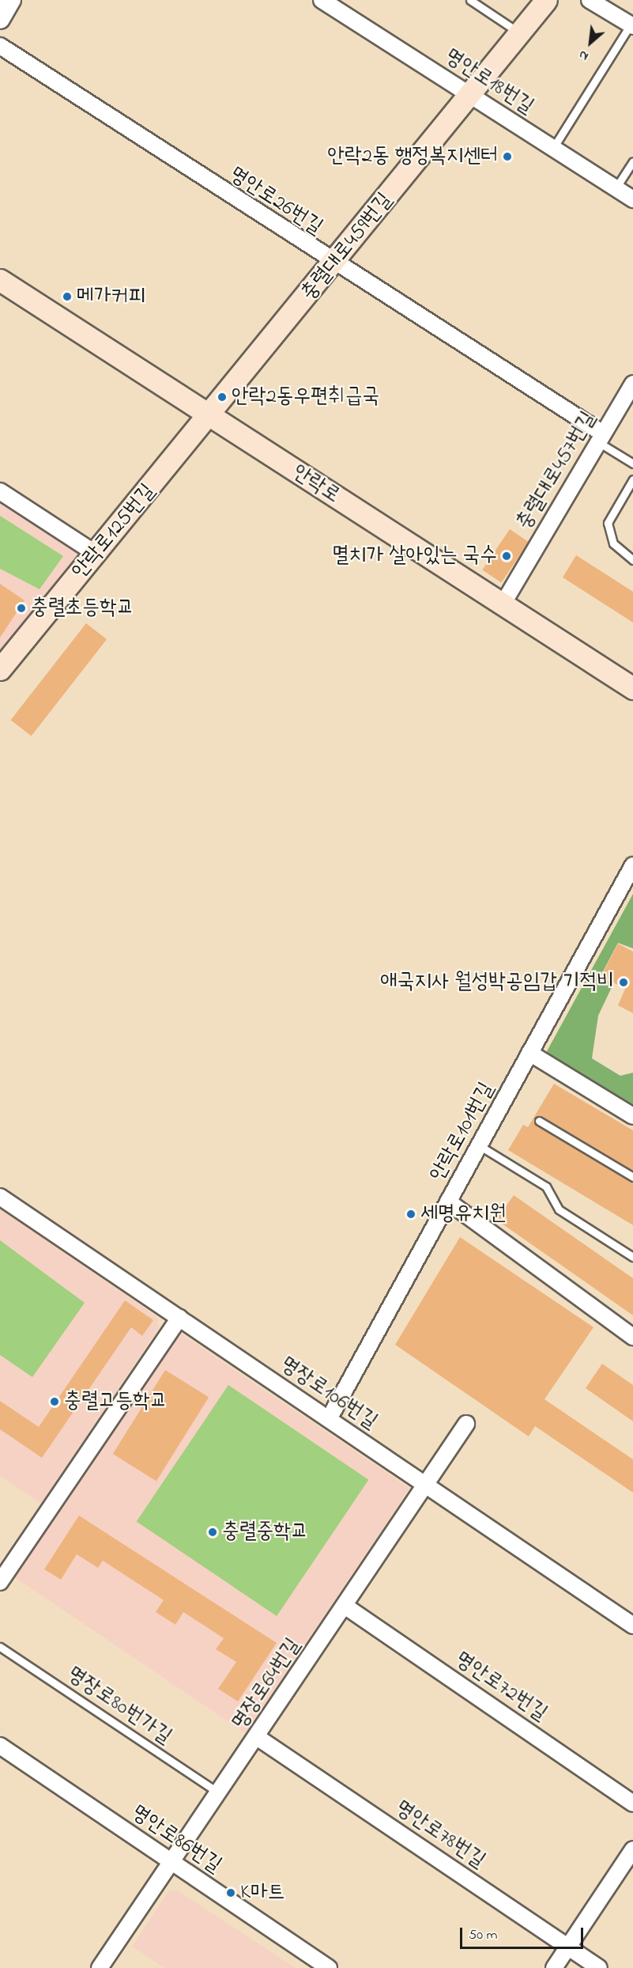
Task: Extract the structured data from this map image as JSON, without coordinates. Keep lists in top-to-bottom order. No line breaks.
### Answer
{"streets":{"main road":["충렬대로459번길","안락로","안락로125번길"],"street":["명안로18번길","명안로26번길","충렬대로457번길","안락로101번길","명장로106번길","명장로64번길","명안로72번길","명안로78번길","명안로86번길"],"lane":["명장로80번가길"]},"crossings":[["명안로18번길","충렬대로459번길"],["명안로26번길","충렬대로459번길"],["명안로26번길","충렬대로457번길"],["충렬대로459번길","안락로"],["충렬대로459번길","안락로125번길"],["충렬대로457번길","안락로"],["안락로","안락로125번길"],["안락로101번길","명장로106번길"],["명장로106번길","명장로64번길"],["명장로64번길","명안로72번길"],["명장로64번길","명장로80번가길"],["명장로64번길","명안로78번길"],["명장로64번길","명안로86번길"]],"places":["안락2동 행정복지센터","메가커피","안락2동우편취급국","멸치가 살아있는 국수","충렬초등학교","애국지사 월성박공임갑 기적비","세명유치원","충렬고등학교","충렬중학교","K마트"],"scale_bar":"50 m","north":"bottom left"}
